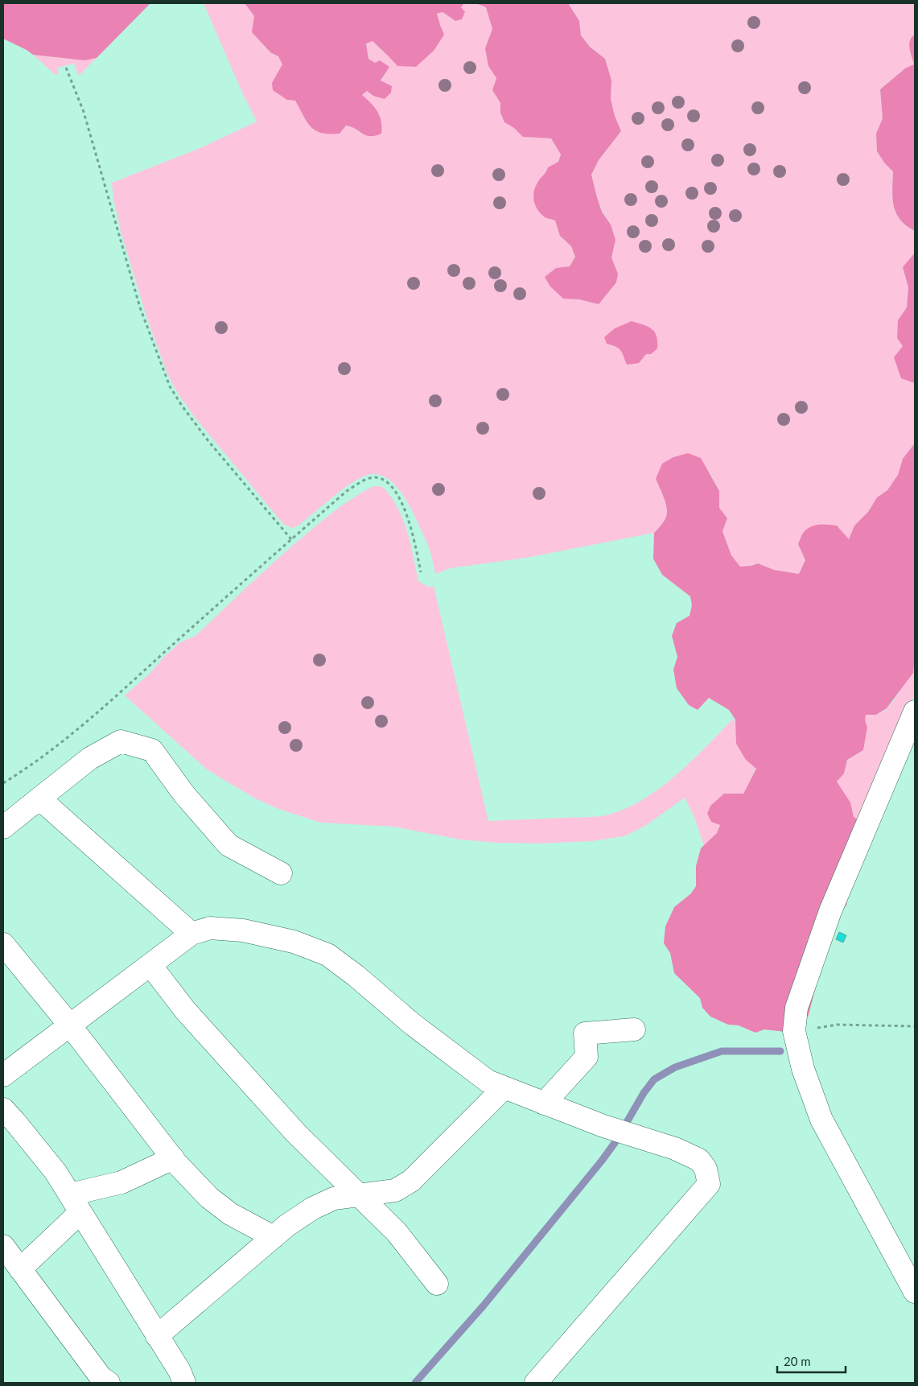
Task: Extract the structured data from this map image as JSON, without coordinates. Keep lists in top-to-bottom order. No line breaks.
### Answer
{"scale_bar":"20 m"}
